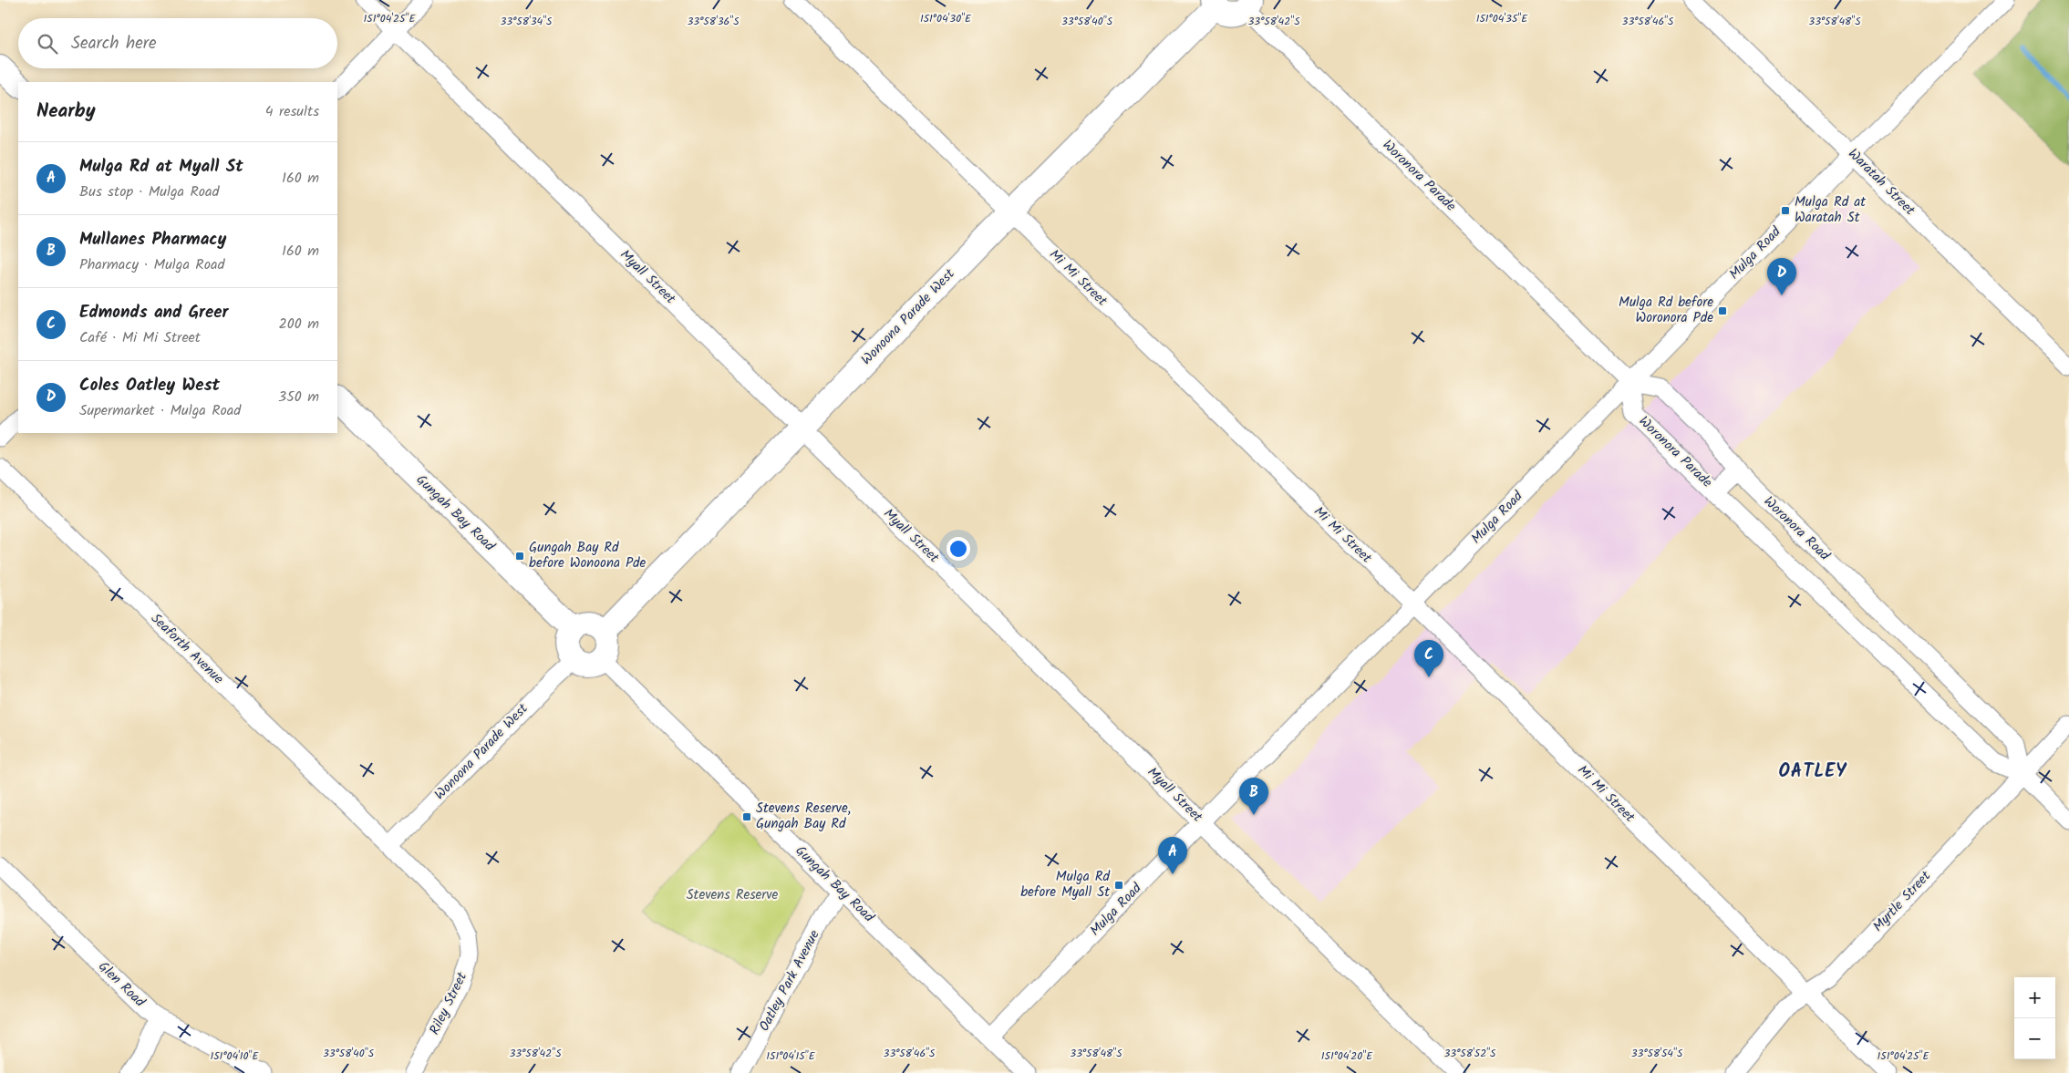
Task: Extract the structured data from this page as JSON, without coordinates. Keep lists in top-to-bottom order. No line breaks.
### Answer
{"streets":{"street":["Woronora Parade","Waratah Street","Mulga Road","Myall Street","Mi Mi Street","Wonoona Parade West","Gungah Bay Road","Woronora Road","Seaforth Avenue","Myrtle Street","Oatley Park Avenue","Glen Road","Riley Street"]},"crossings":[["Woronora Parade","Mulga Road"],["Woronora Parade","Woronora Road"],["Woronora Parade","Myrtle Street"],["Waratah Street","Mulga Road"],["Mulga Road","Myall Street"],["Mulga Road","Mi Mi Street"],["Mulga Road","Gungah Bay Road"],["Mulga Road","Woronora Road"],["Myall Street","Wonoona Parade West"],["Mi Mi Street","Wonoona Parade West"],["Mi Mi Street","Myrtle Street"],["Wonoona Parade West","Gungah Bay Road"],["Wonoona Parade West","Seaforth Avenue"],["Gungah Bay Road","Oatley Park Avenue"],["Woronora Road","Myrtle Street"],["Seaforth Avenue","Riley Street"]],"districts":["OATLEY"],"parks":["Stevens Reserve"],"places":{"transit":["Mulga Rd at Waratah St","Mulga Rd before Woronora Pde","Gungah Bay Rd before Wonoona Pde","Stevens Reserve, Gungah Bay Rd","Mulga Rd before Myall St"]},"page":{"search":"Search here","heading":["Nearby","4 results"],"list":[{"mark":"A","name":"Mulga Rd at Myall St","note":"Bus stop · Mulga Road","value":"160 m"},{"mark":"B","name":"Mullanes Pharmacy","note":"Pharmacy · Mulga Road","value":"160 m"},{"mark":"C","name":"Edmonds and Greer","note":"Café · Mi Mi Street","value":"200 m"},{"mark":"D","name":"Coles Oatley West","note":"Supermarket · Mulga Road","value":"350 m"}],"pins":["D","C","B","A"],"map_buttons":["+","−"]},"coordinates":["151°04'25\"E","151°04'30\"E","151°04'35\"E","33°58'34\"S","33°58'36\"S","33°58'40\"S","33°58'42\"S","33°58'46\"S","33°58'48\"S","33°58'52\"S","33°58'54\"S","151°04'10\"E","151°04'15\"E","151°04'20\"E"]}
